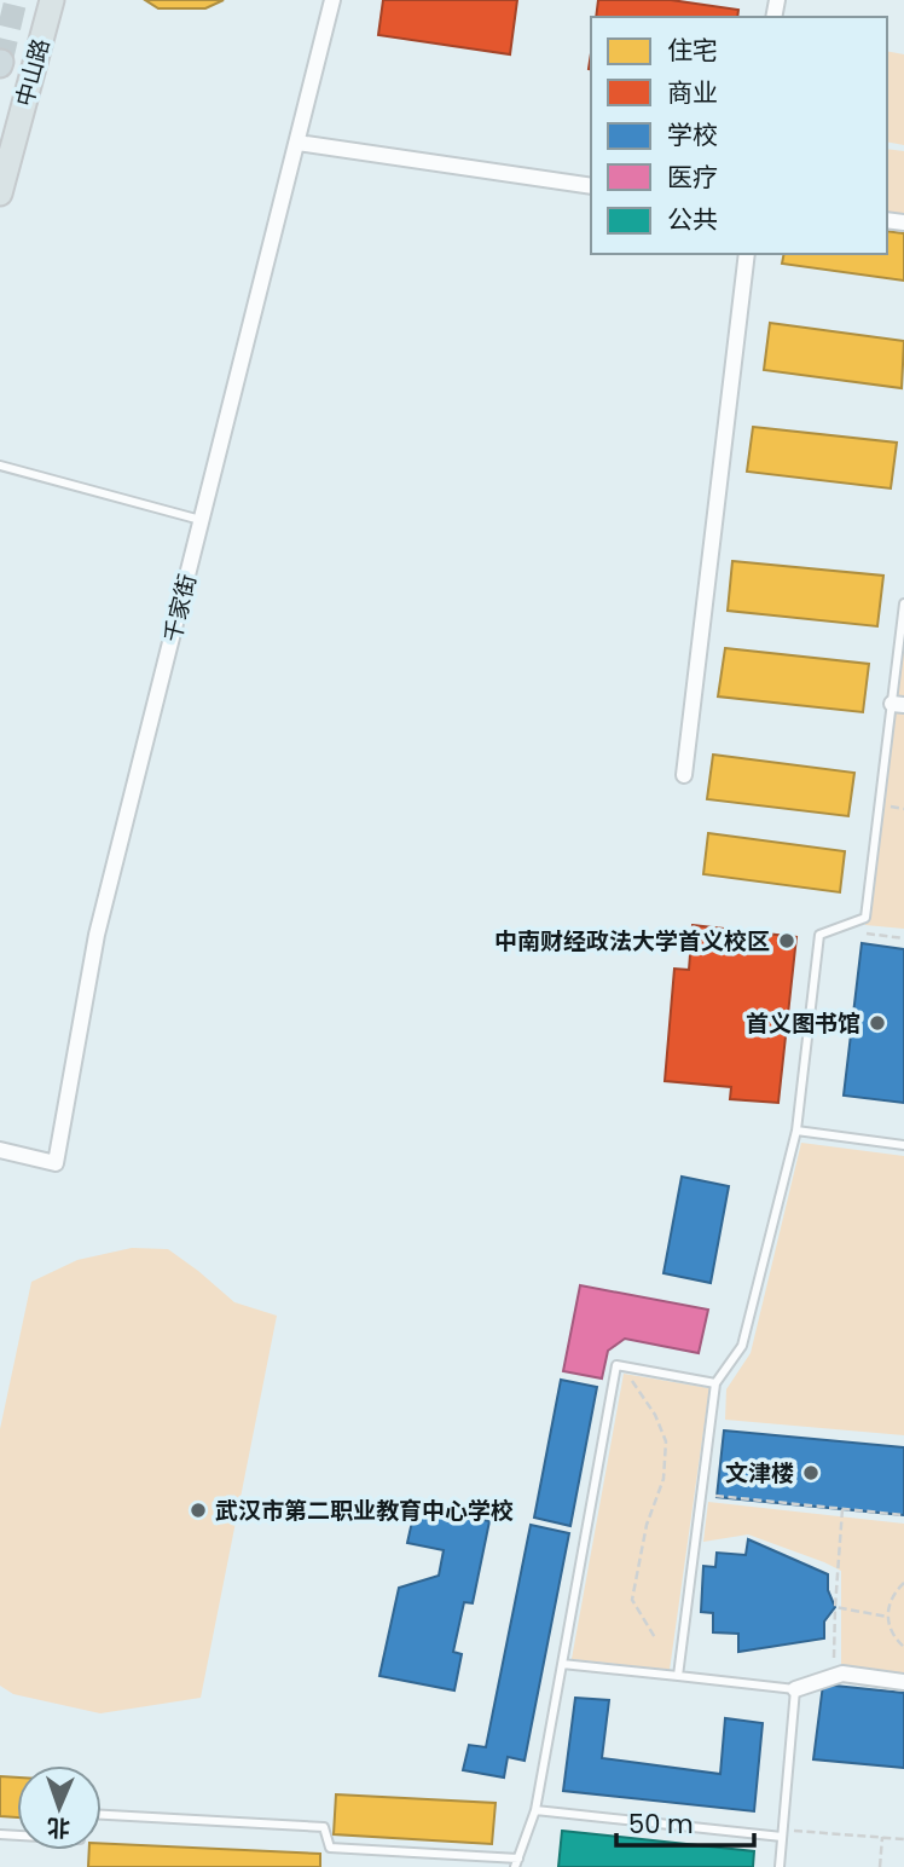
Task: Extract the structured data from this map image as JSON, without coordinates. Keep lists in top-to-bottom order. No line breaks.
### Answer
{"streets":{"main road":["中山路"],"street":["千家街"]},"places":["中南财经政法大学首义校区","首义图书馆","文津楼","武汉市第二职业教育中心学校"],"legend":["住宅","商业","学校","医疗","公共"],"scale_bar":"50 m","north":"bottom"}
